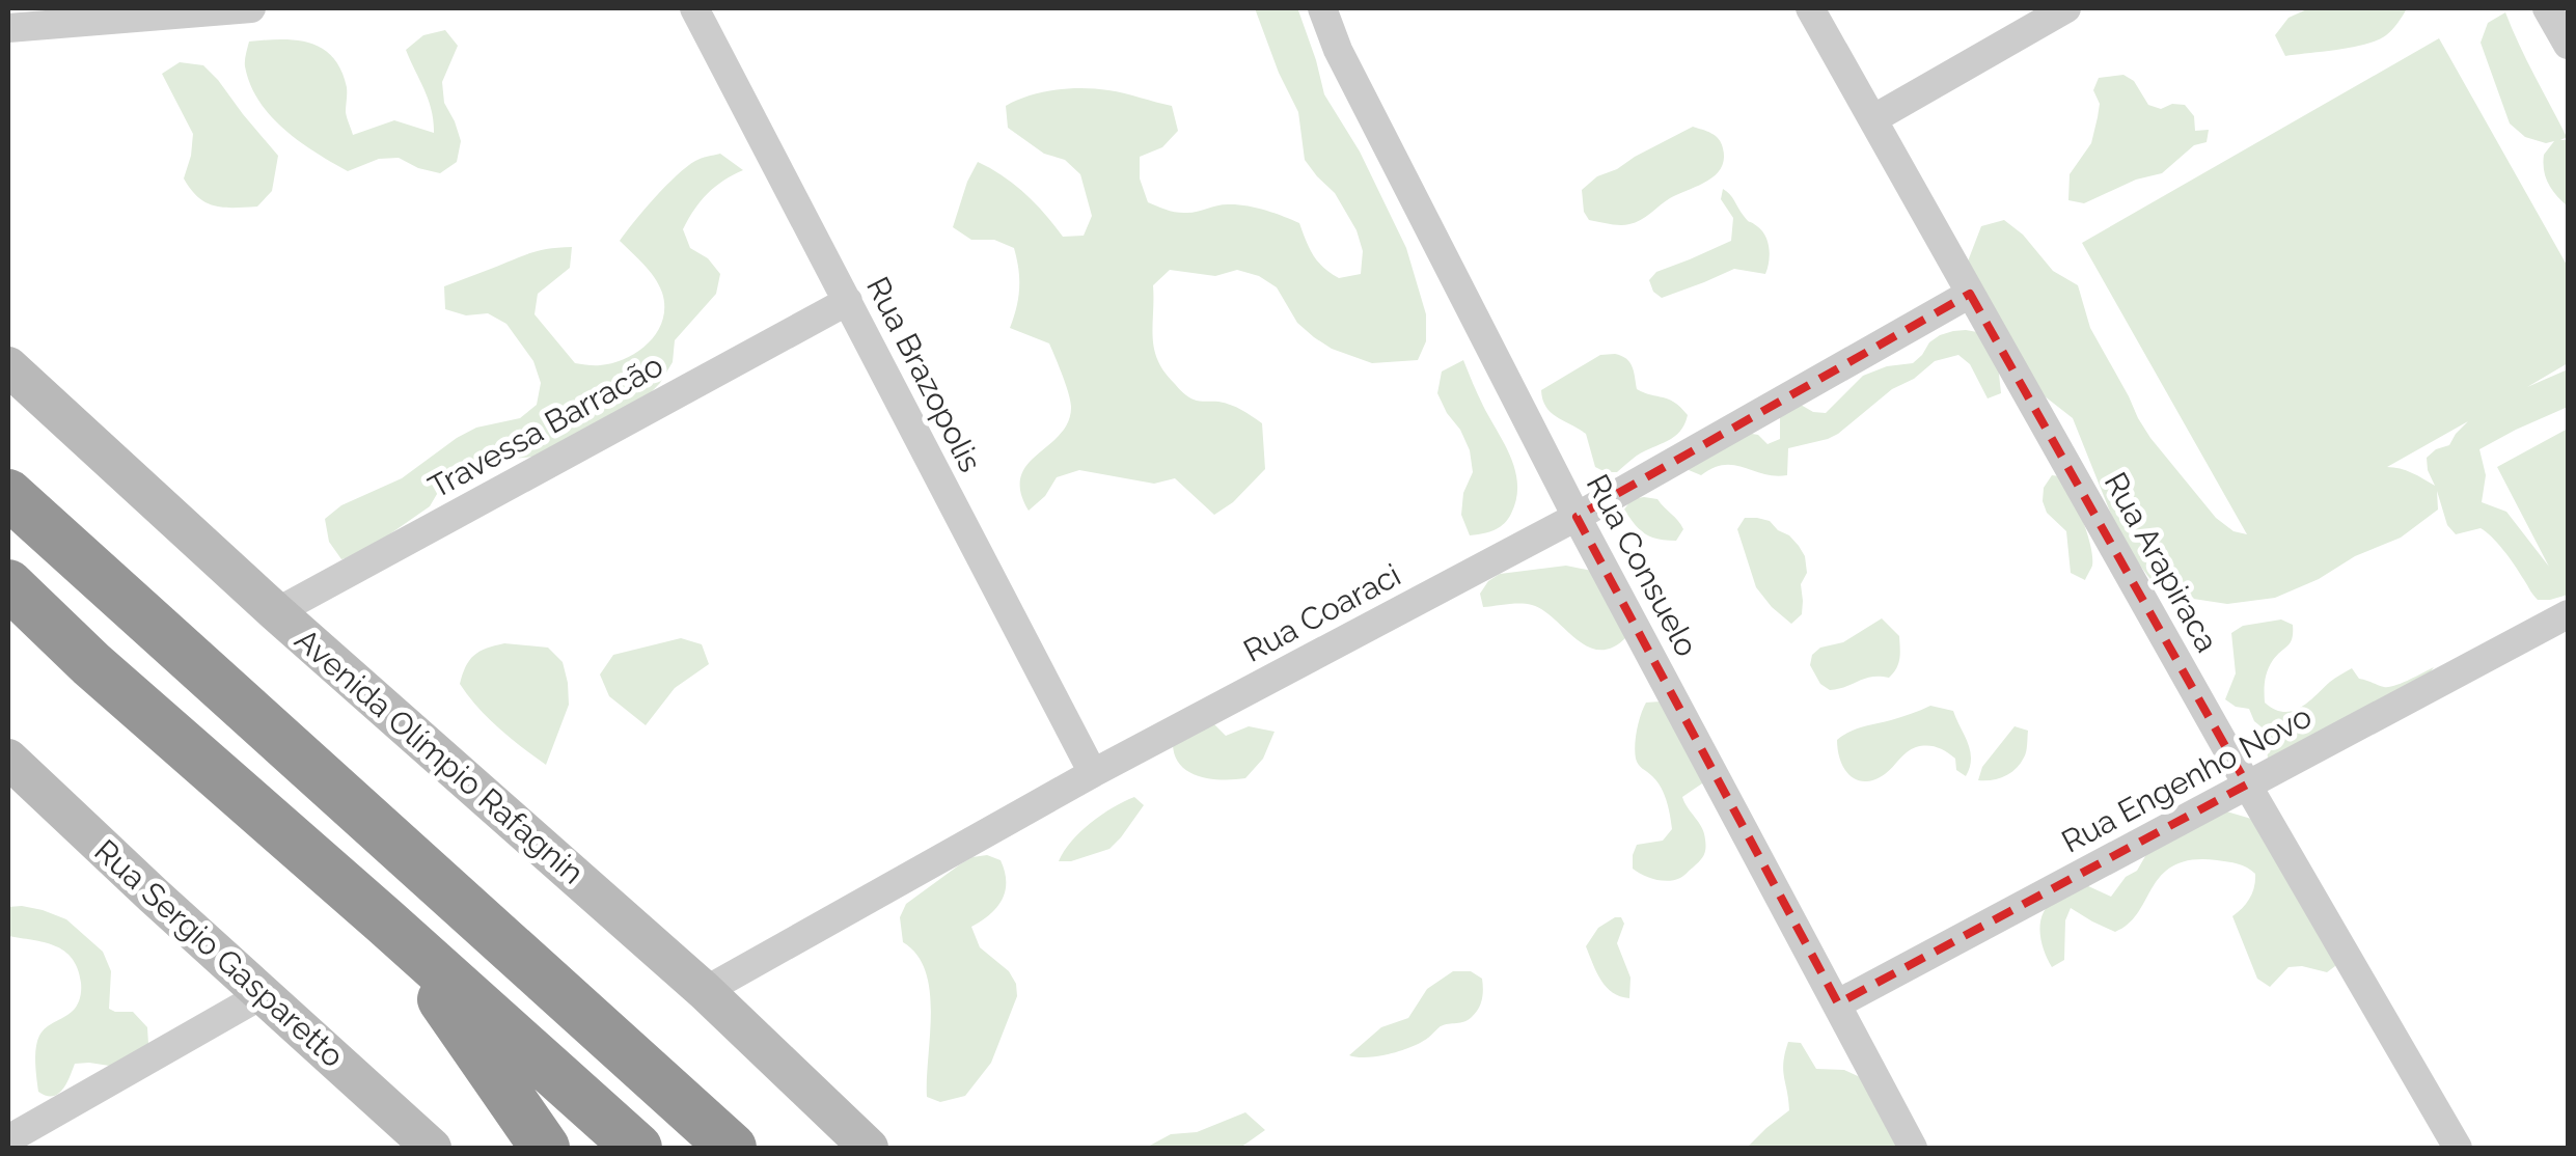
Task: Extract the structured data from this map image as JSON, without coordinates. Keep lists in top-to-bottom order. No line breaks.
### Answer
{"streets":{"street":["Rua Brazopolis","Travessa Barracão","Rua Arapiraca","Rua Consuelo","Rua Coaraci","Avenida Olímpio Rafagnin","Rua Engenho Novo","Rua Sergio Gasparetto"]},"crossings":[["Rua Brazopolis","Travessa Barracão"],["Rua Brazopolis","Rua Coaraci"],["Travessa Barracão","Avenida Olímpio Rafagnin"],["Rua Arapiraca","Rua Coaraci"],["Rua Arapiraca","Rua Engenho Novo"],["Rua Consuelo","Rua Coaraci"],["Rua Consuelo","Rua Engenho Novo"],["Rua Coaraci","Avenida Olímpio Rafagnin"]]}
